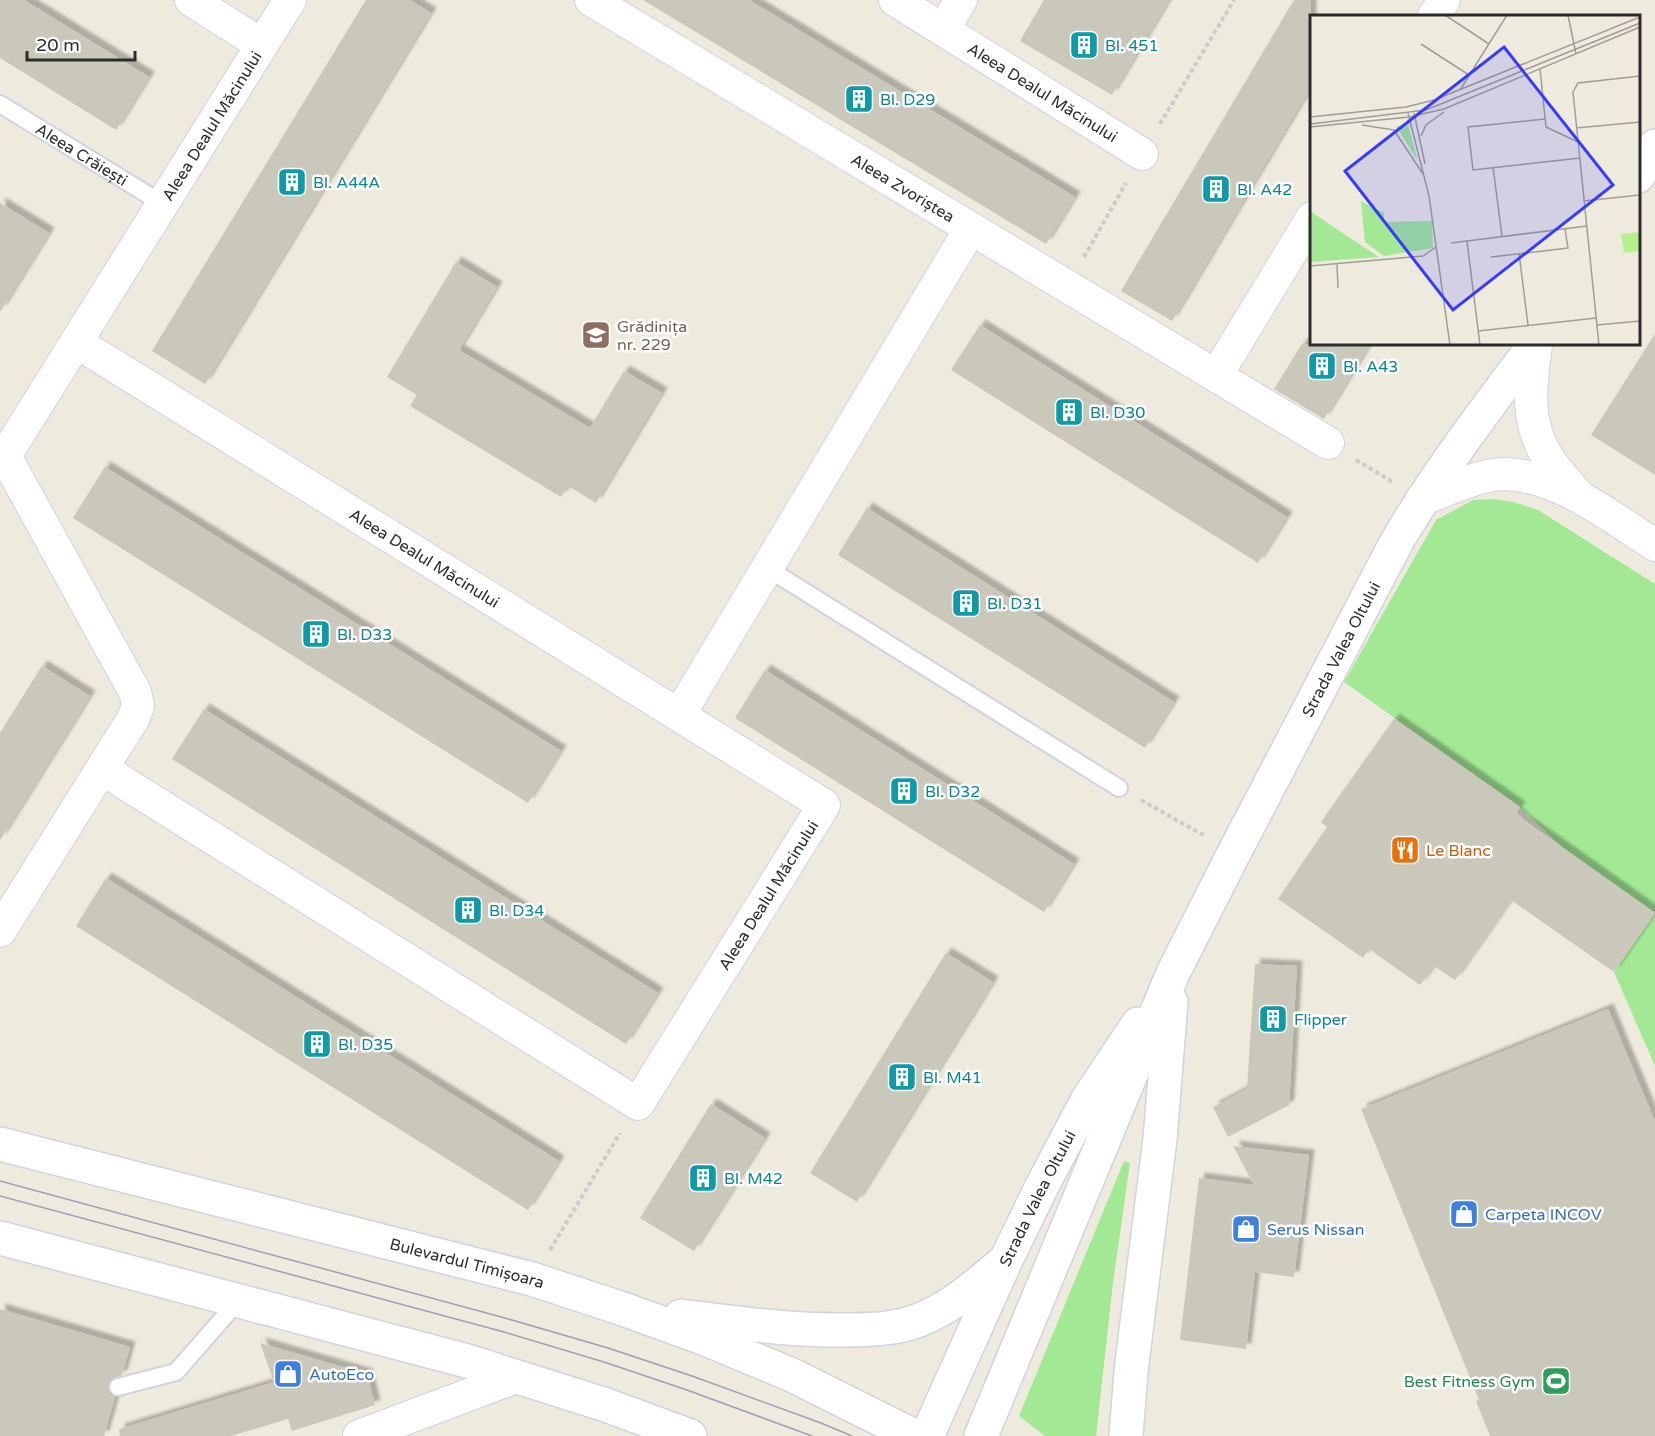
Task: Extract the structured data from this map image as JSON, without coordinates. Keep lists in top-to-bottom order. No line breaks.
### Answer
{"streets":{"main road":["Strada Valea Oltului","Bulevardul Timișoara"],"street":["Aleea Dealul Măcinului","Aleea Zvoriștea"],"lane":["Aleea Crăiești"]},"crossings":[["Aleea Dealul Măcinului","Aleea Crăiești"]],"places":{"building":["Bl. 451","Bl. D29","Bl. A44A","Bl. A42","Bl. A43","Bl. D30","Bl. D31","Bl. D33","Bl. D32","Bl. D34","Flipper","Bl. D35","Bl. M41","Bl. M42"],"school or university":["Grădinița nr. 229"],"restaurant":["Le Blanc"],"shop":["Carpeta INCOV","Serus Nissan","AutoEco"],"sports":["Best Fitness Gym"]},"scale_bar":"20 m"}
